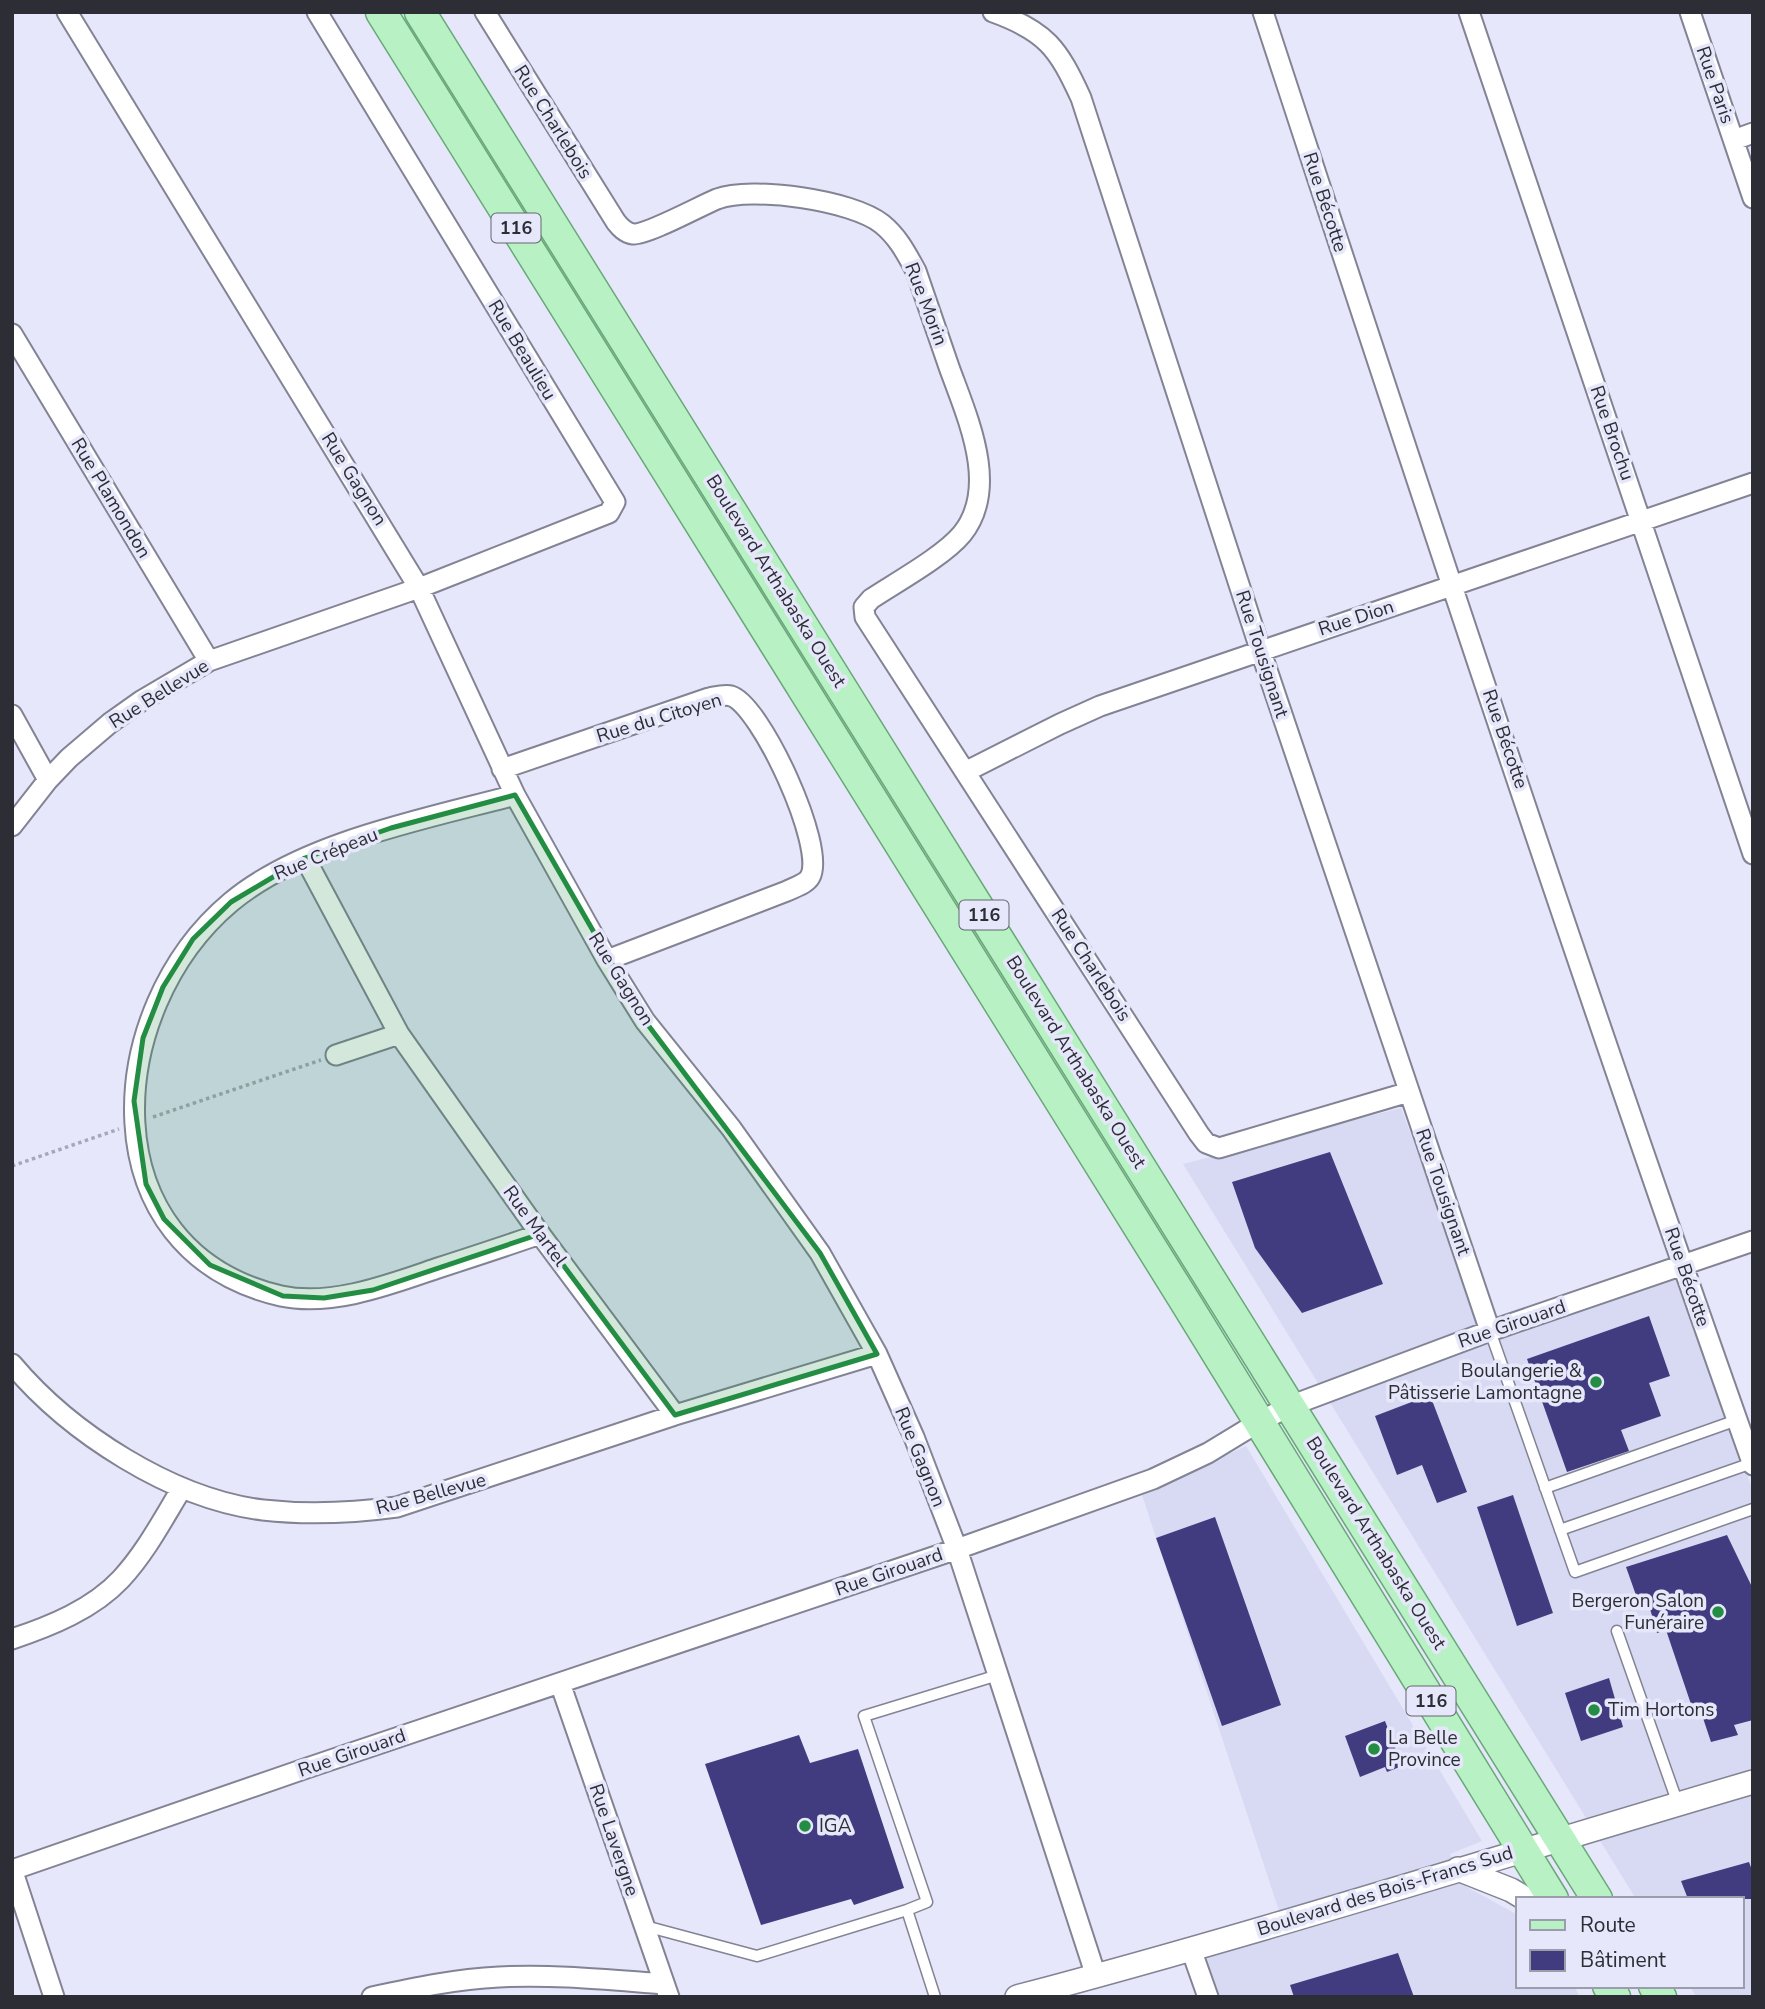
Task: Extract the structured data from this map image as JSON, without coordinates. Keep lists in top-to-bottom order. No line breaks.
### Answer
{"streets":{"main road":["116","Boulevard Arthabaska Ouest"],"street":["Rue Paris","Rue Charlebois","Rue Bécotte","Rue Morin","Rue Beaulieu","Rue Brochu","Rue Gagnon","Rue Plamondon","Rue Dion","Rue Tousignant","Rue Bellevue","Rue du Citoyen","Rue Crépeau","Rue Martel","Rue Girouard","Rue Lavergne","Boulevard des Bois-Francs Sud"]},"crossings":[["Rue Charlebois","Rue Morin"],["Rue Charlebois","Rue Dion"],["Rue Charlebois","Rue Tousignant"],["Rue Bécotte","Rue Dion"],["Rue Bécotte","Rue Girouard"],["Rue Beaulieu","Rue Gagnon"],["Rue Beaulieu","Rue Bellevue"],["Rue Brochu","Rue Dion"],["Rue Gagnon","Rue Bellevue"],["Rue Gagnon","Rue du Citoyen"],["Rue Gagnon","Rue Crépeau"],["Rue Gagnon","Rue Girouard"],["Rue Gagnon","Boulevard des Bois-Francs Sud"],["Rue Plamondon","Rue Bellevue"],["Boulevard Arthabaska Ouest","Rue Girouard"],["Boulevard Arthabaska Ouest","Boulevard des Bois-Francs Sud"],["Rue Dion","Rue Tousignant"],["Rue Tousignant","Rue Girouard"],["Rue Bellevue","Rue Martel"],["Rue Crépeau","Rue Martel"],["Rue Girouard","Rue Lavergne"]],"places":["Boulangerie & Pâtisserie Lamontagne","Bergeron Salon Funéraire","Tim Hortons","La Belle Province","IGA"],"legend":["Route","Bâtiment"]}
